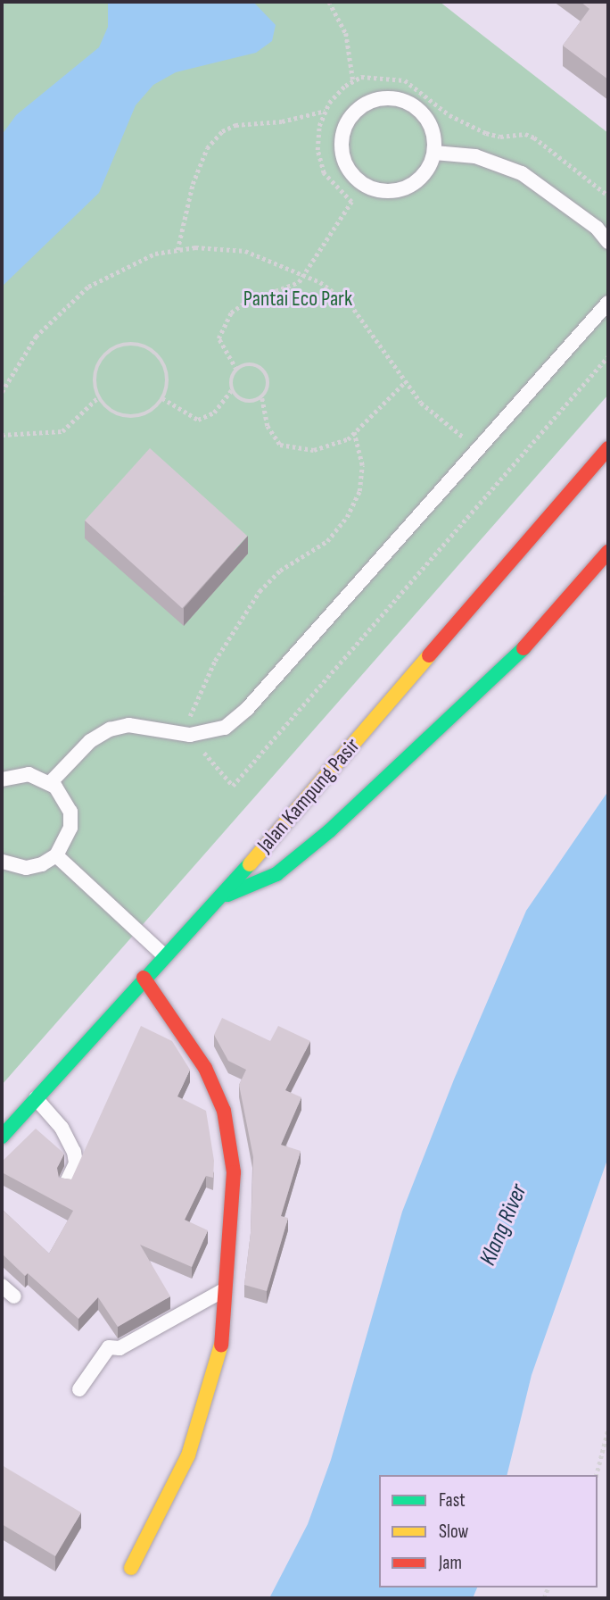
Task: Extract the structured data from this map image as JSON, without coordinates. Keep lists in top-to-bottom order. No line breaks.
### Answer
{"streets":{"street":["Jalan Kampung Pasir"]},"water":["Klang River"],"parks":["Pantai Eco Park"],"legend":["Fast","Slow","Jam"]}
